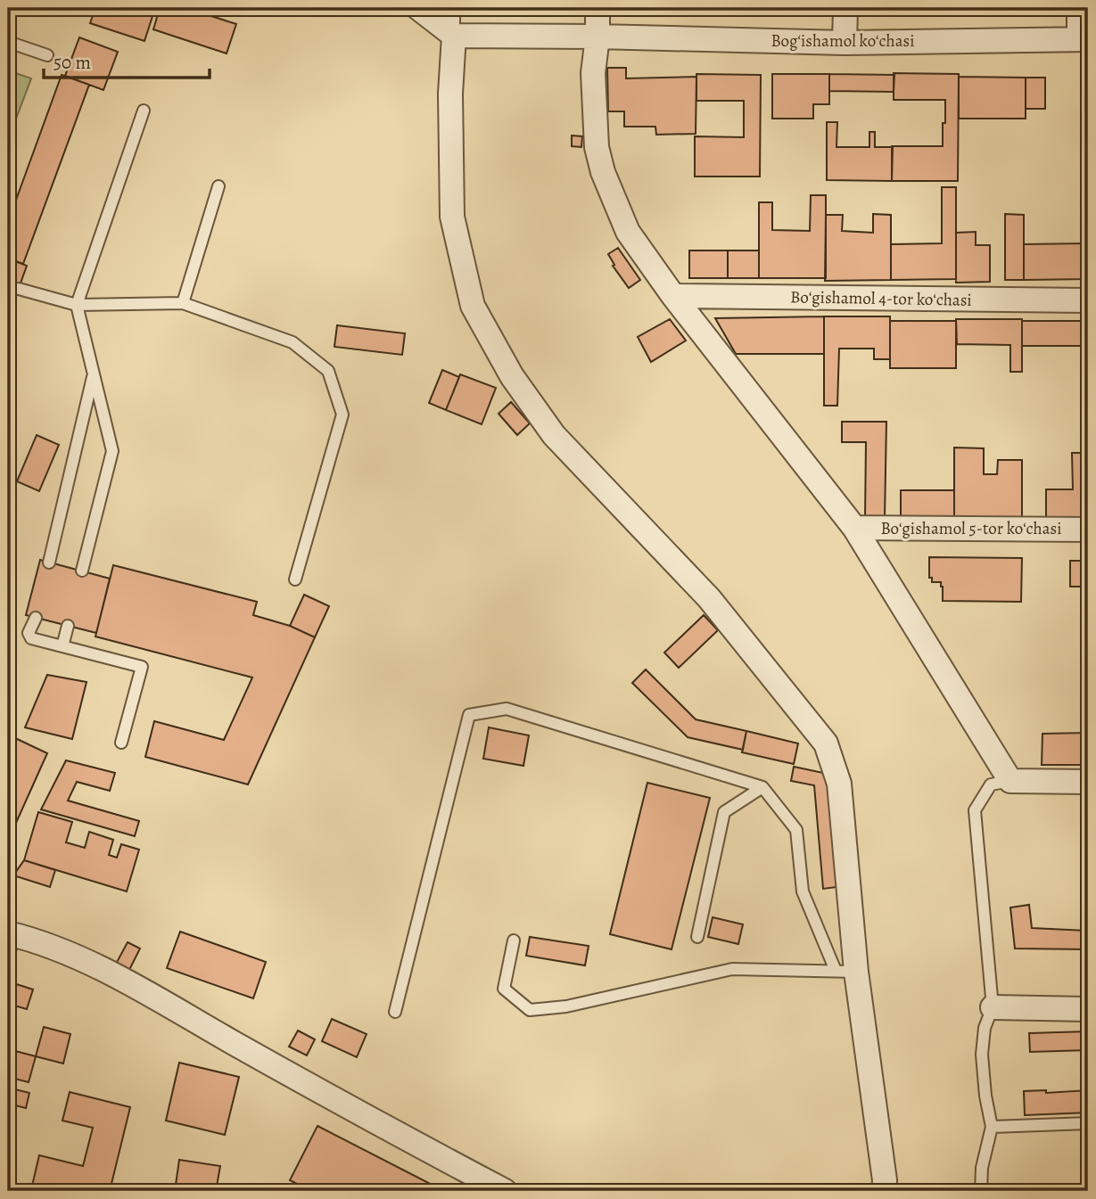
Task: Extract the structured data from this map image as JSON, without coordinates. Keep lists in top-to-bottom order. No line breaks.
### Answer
{"streets":{"street":["Bogʻishamol koʻchasi","Boʻgishamol 4-tor koʻchasi","Boʻgishamol 5-tor koʻchasi"]},"scale_bar":"50 m"}
